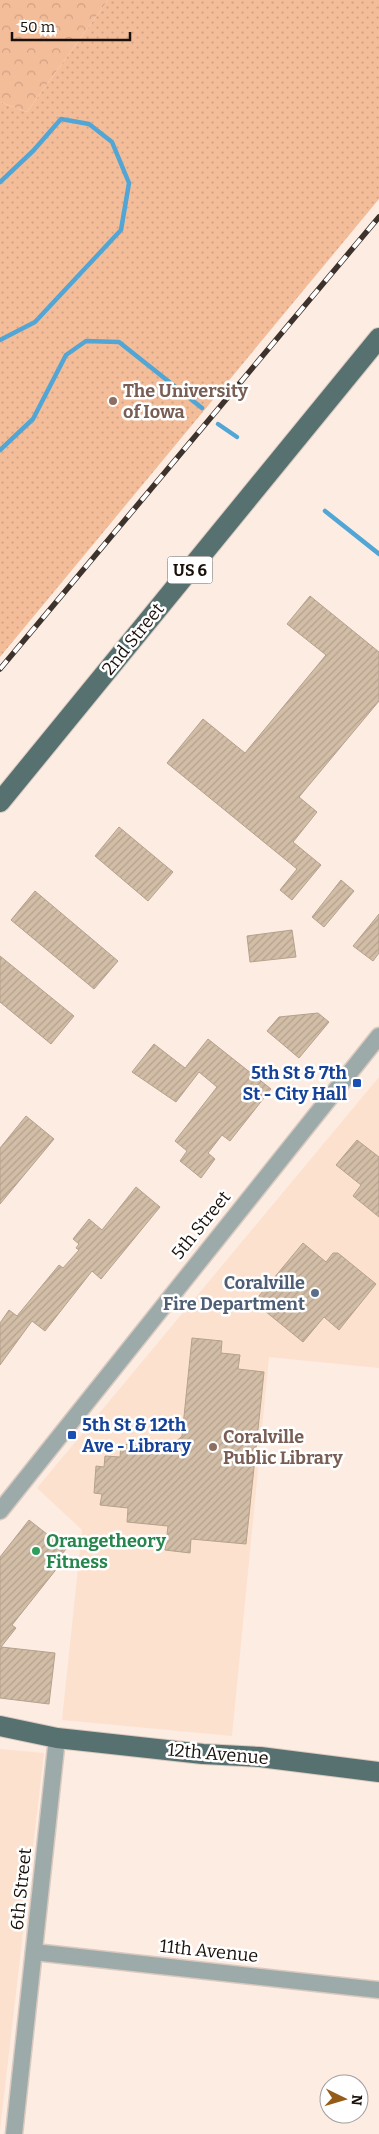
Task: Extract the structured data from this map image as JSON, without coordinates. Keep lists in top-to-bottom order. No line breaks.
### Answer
{"streets":{"main road":["US 6","2nd Street","12th Avenue"],"street":["5th Street","6th Street","11th Avenue"]},"crossings":[["12th Avenue","6th Street"],["6th Street","11th Avenue"]],"places":{"other":["The University of Iowa","Coralville Fire Department","Coralville Public Library","Orangetheory Fitness"],"transit":["5th St & 7th St - City Hall","5th St & 12th Ave - Library"]},"scale_bar":"50 m","north":"right"}
